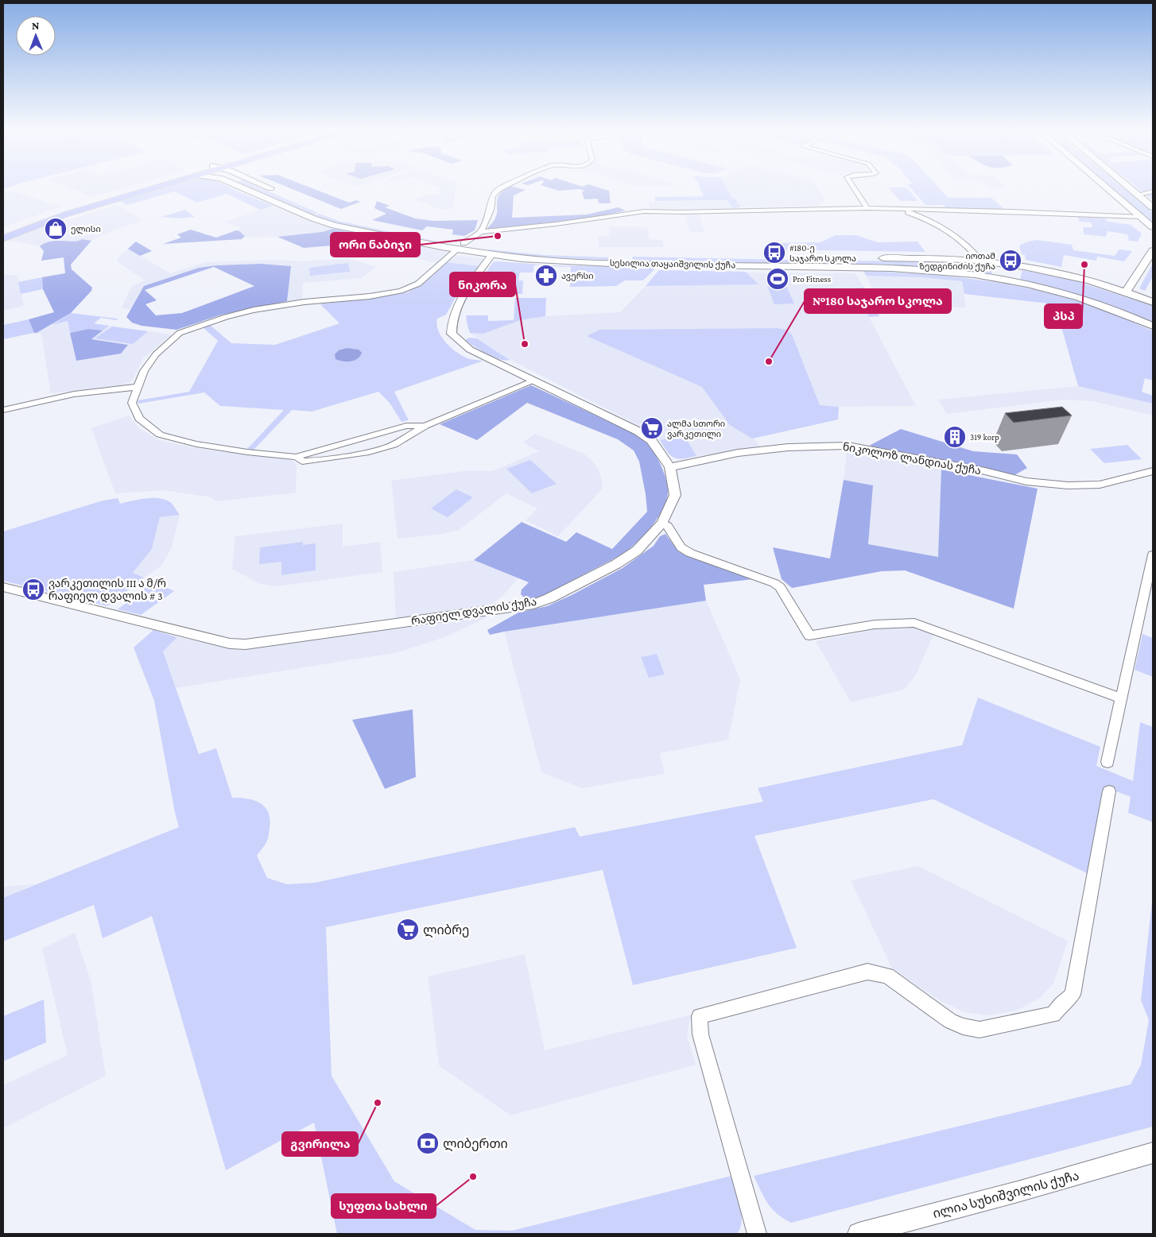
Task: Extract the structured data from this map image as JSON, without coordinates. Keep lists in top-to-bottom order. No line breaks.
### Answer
{"streets":{"main road":["სესილია თაყაიშვილის ქუჩა"],"street":["ნიკოლოზ ლანდიას ქუჩა","რაფიელ დვალის ქუჩა","ილია სუხიშვილის ქუჩა"]},"crossings":[["სესილია თაყაიშვილის ქუჩა","რაფიელ დვალის ქუჩა"],["ნიკოლოზ ლანდიას ქუჩა","რაფიელ დვალის ქუჩა"]],"places":{"shop":["ელისი"],"other":["ორი ნაბიჯი","პსპ","ნიკორა","№180 საჯარო სკოლა","გვირილა","სუფთა სახლი"],"bus stop":["#180-ე საჯარო სკოლა","იოთამ ზედგინიძის ქუჩა","ვარკეთილის III ა მ/რ რაფიელ დვალის # 3"],"pharmacy":["ავერსი"],"sports":["Pro Fitness"],"supermarket":["ალმა სთორი ვარკეთილი","ლიბრე"],"building":["319 korp"],"bank":["ლიბერთი"]},"north":"top"}
